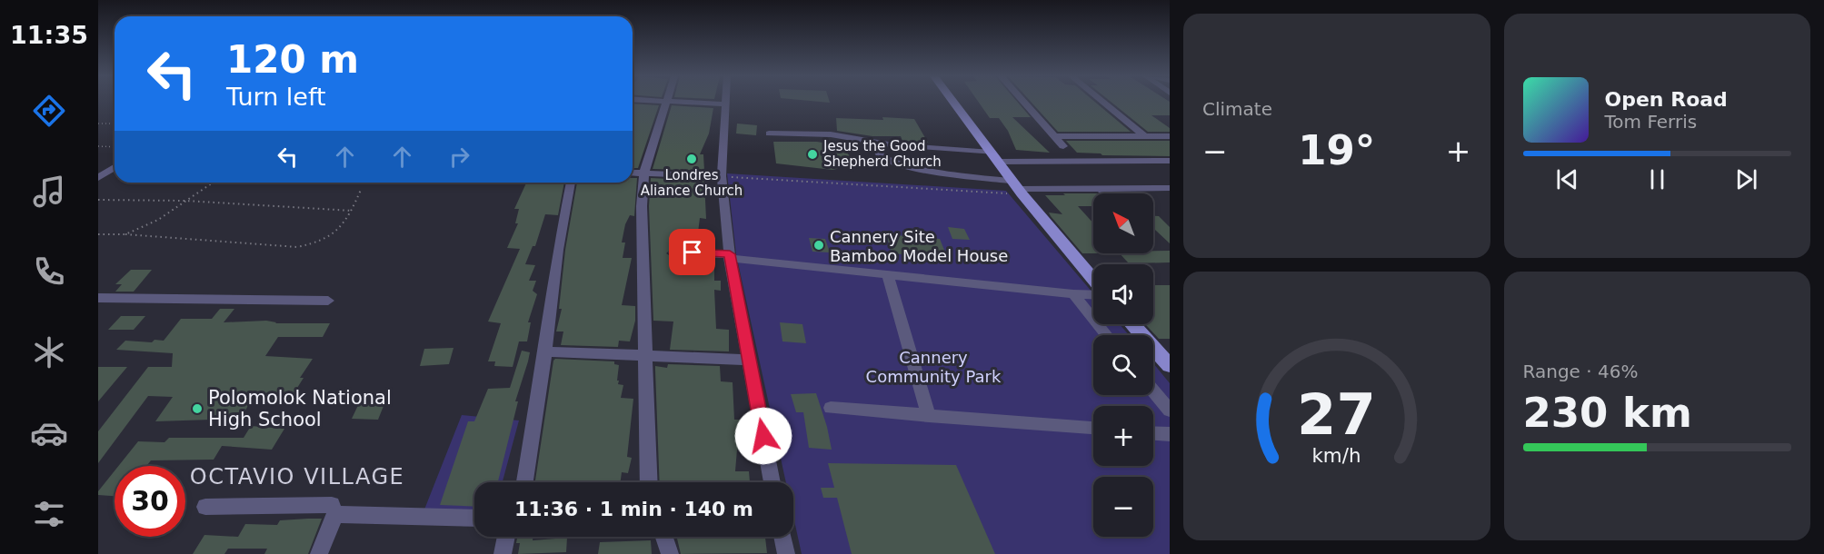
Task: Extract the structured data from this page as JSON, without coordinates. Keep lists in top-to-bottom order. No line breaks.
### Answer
{"districts":["OCTAVIO VILLAGE"],"parks":["Cannery Community Park"],"places":["Jesus the Good Shepherd Church","Londres Aliance Church","Cannery Site Bamboo Model House","Polomolok National High School"],"north":"top left","page":{"tabs":"11:35","tile":["Climate",["Range · 46%","230 km"]],"turn":["120 m","Turn left"],"song":["Open Road","Tom Ferris"],"heat":["−","19°","+"],"map_buttons":["+","−"],"limit":"30","trip":"11:36 · 1 min · 140 m","gauge":["27","km/h"]}}
